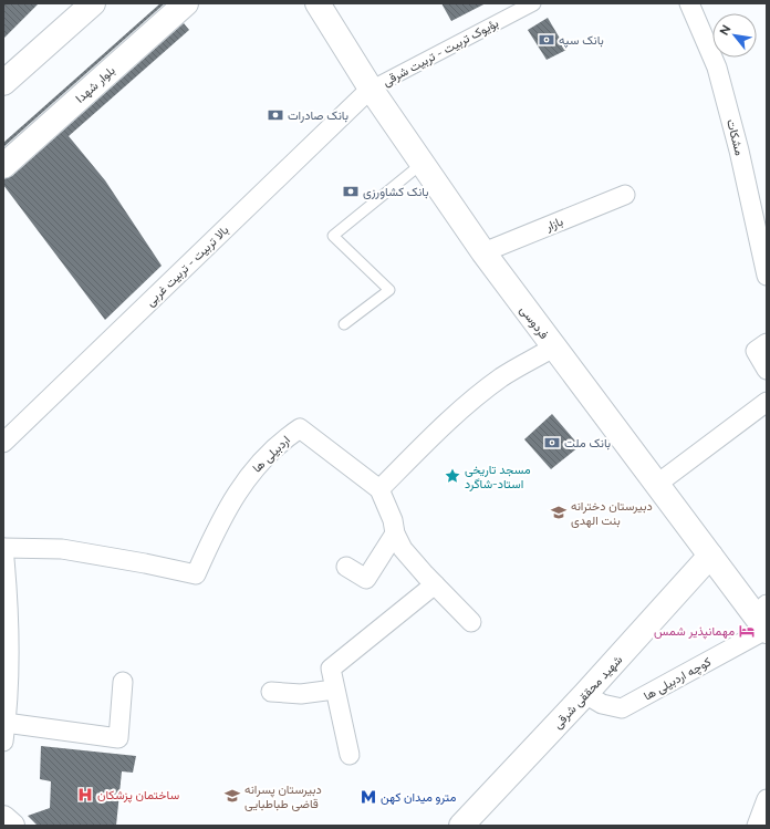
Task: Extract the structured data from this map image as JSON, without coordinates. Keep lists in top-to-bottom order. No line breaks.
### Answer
{"streets":{"main road":["بلوار شهدا","فردوسی","شهید محققی شرقی"],"street":["بؤیوک تربیت - تربیت شرقی","مشکات","بازار","بالا تربیت - تربیت غربی","اردبیلی ها","کوچه اردبیلی ها"]},"crossings":[["بؤیوک تربیت - تربیت شرقی","بالا تربیت - تربیت غربی"],["بؤیوک تربیت - تربیت شرقی","فردوسی"],["بازار","فردوسی"],["بالا تربیت - تربیت غربی","فردوسی"],["فردوسی","کوچه اردبیلی ها"],["فردوسی","شهید محققی شرقی"],["کوچه اردبیلی ها","شهید محققی شرقی"]],"places":{"bank":["بانک سپه","بانک صادرات","بانک کشاورزی","بانک ملت"],"place":["مسجد تاریخی استاد-شاگرد"],"school or university":["دبیرستان دخترانه بنت الهدی","دبیرستان پسرانه قاضی طباطبایی"],"hotel":["مهمانپذیر شمس"],"hospital":["ساختمان پزشکان"],"metro station":["مترو میدان کهن"]},"north":"top left"}
